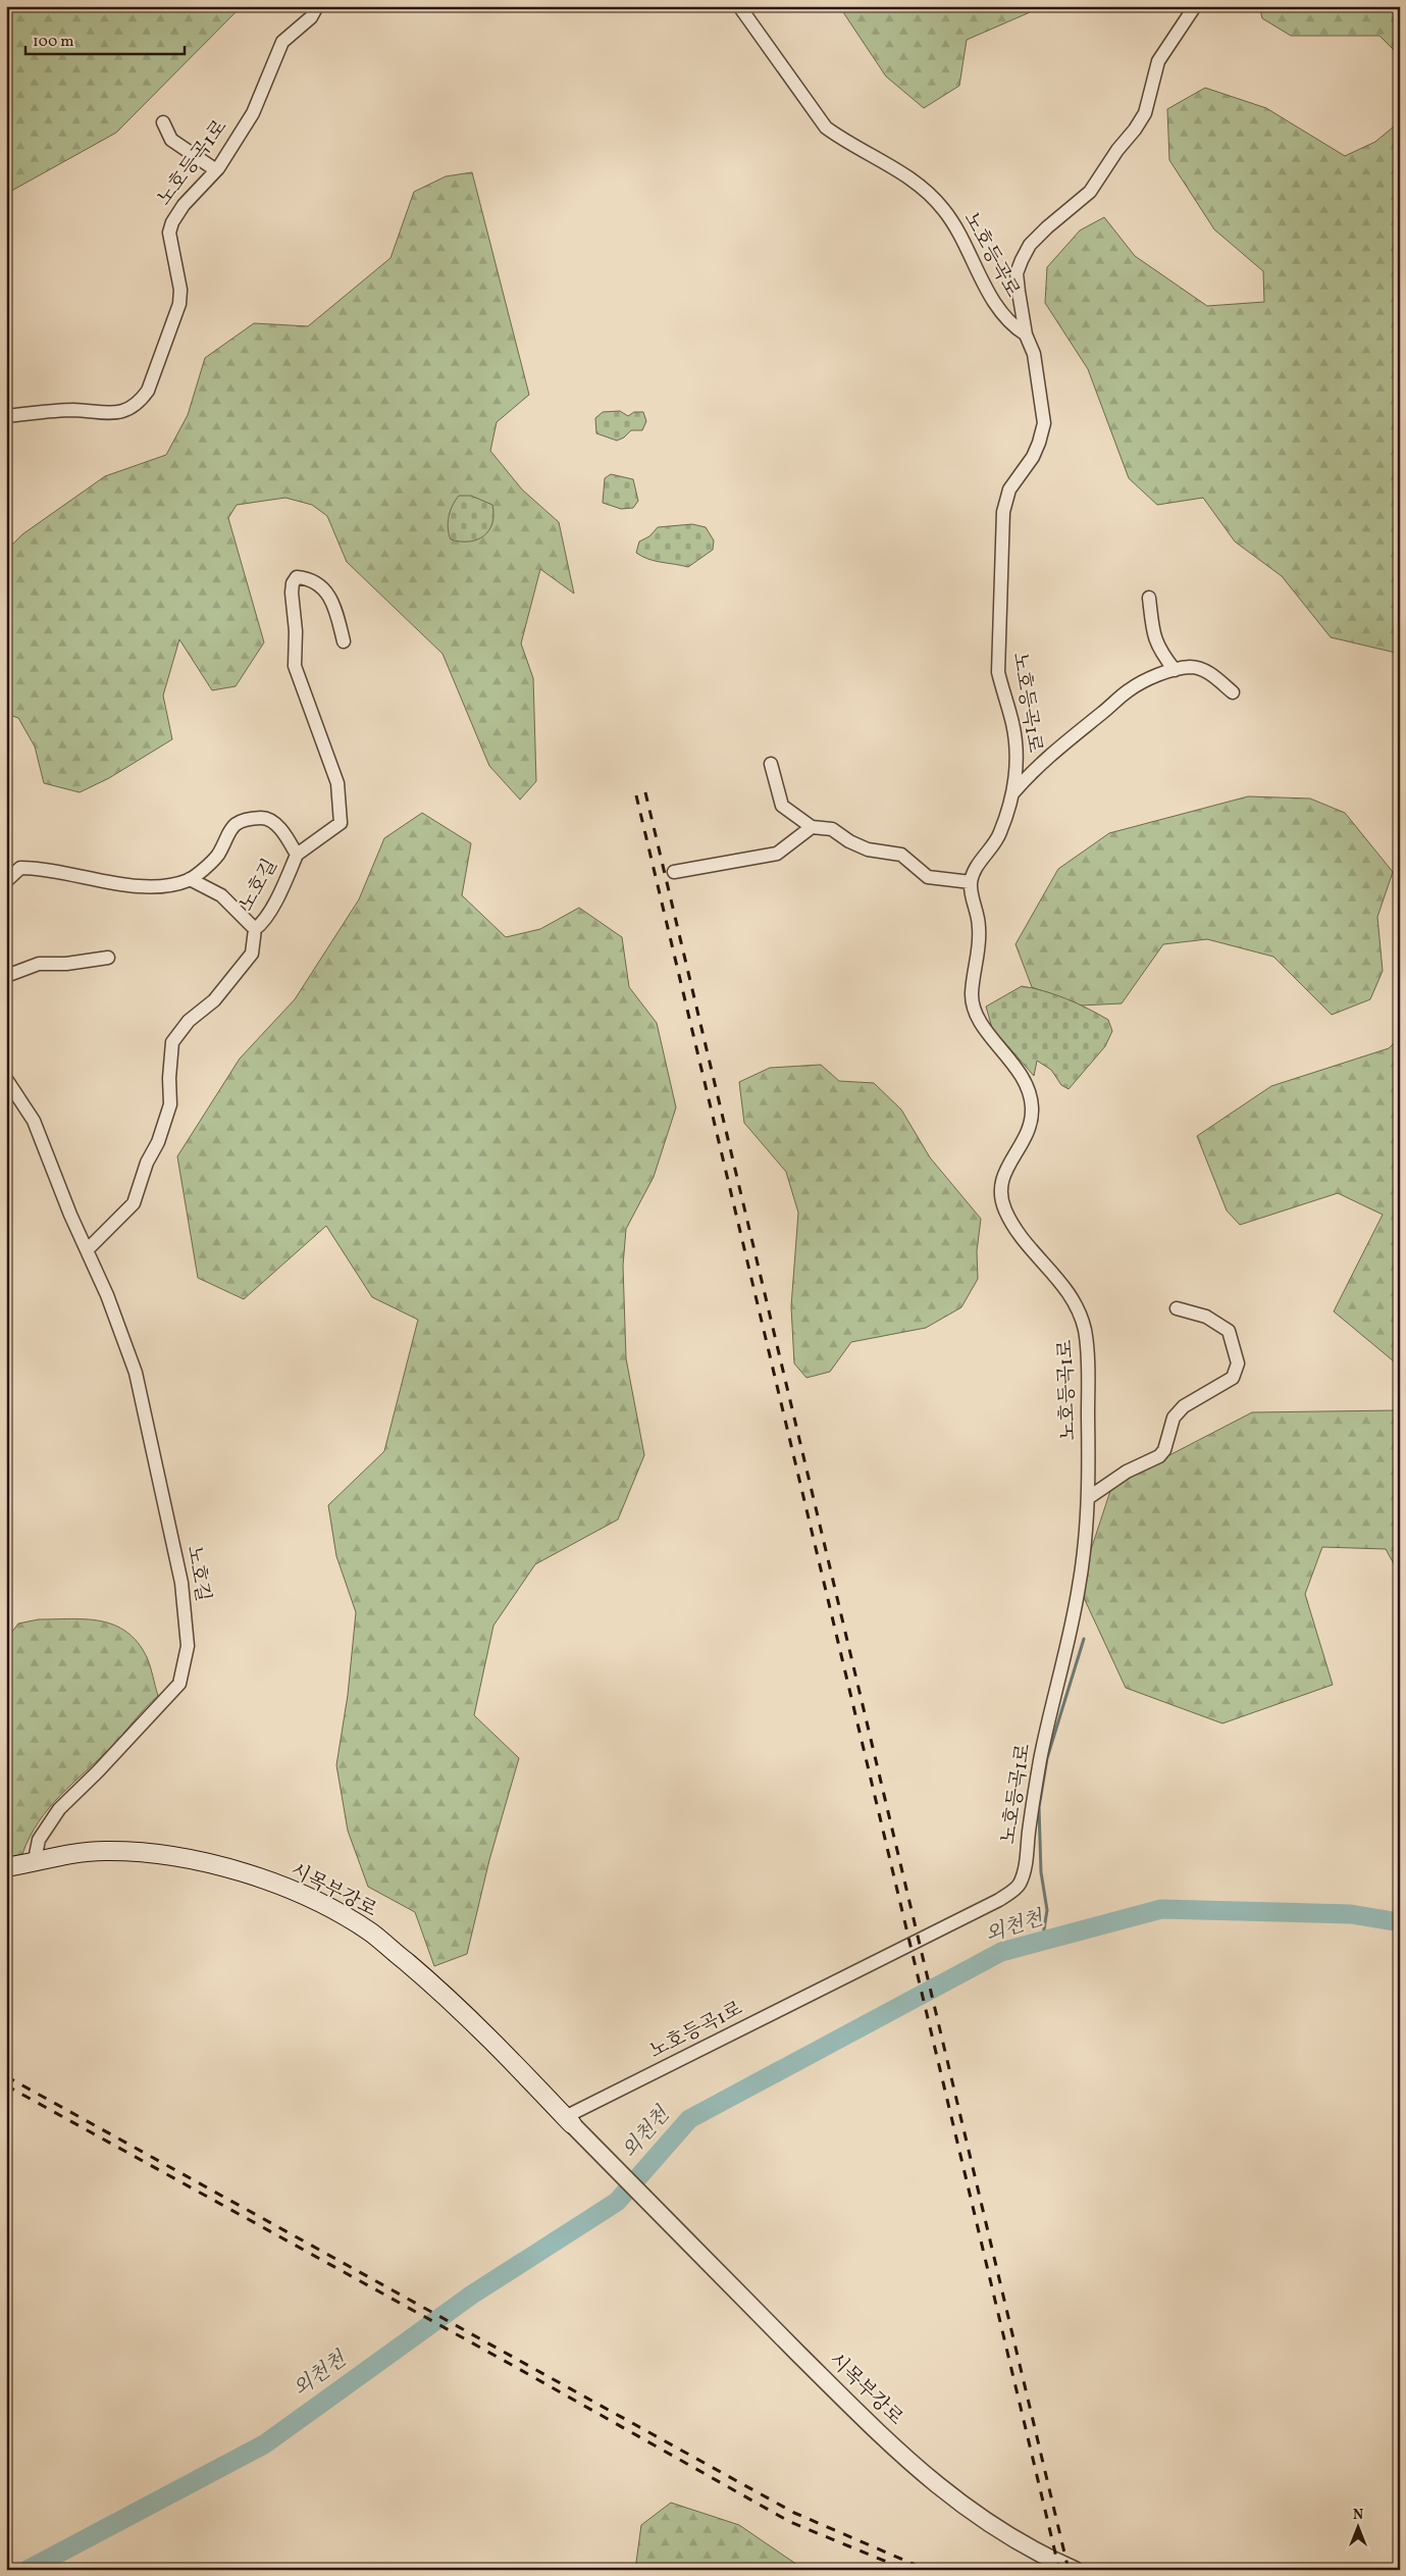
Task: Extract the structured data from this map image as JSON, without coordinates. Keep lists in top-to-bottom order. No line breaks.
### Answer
{"streets":{"main road":["시목부강로"],"street":["노호등곡1로","노호등곡로","노호길"]},"crossings":[["노호등곡1로","노호등곡로"],["노호등곡1로","시목부강로"],["노호길","시목부강로"]],"water":["외천천"],"scale_bar":"100 m","north":"top"}
